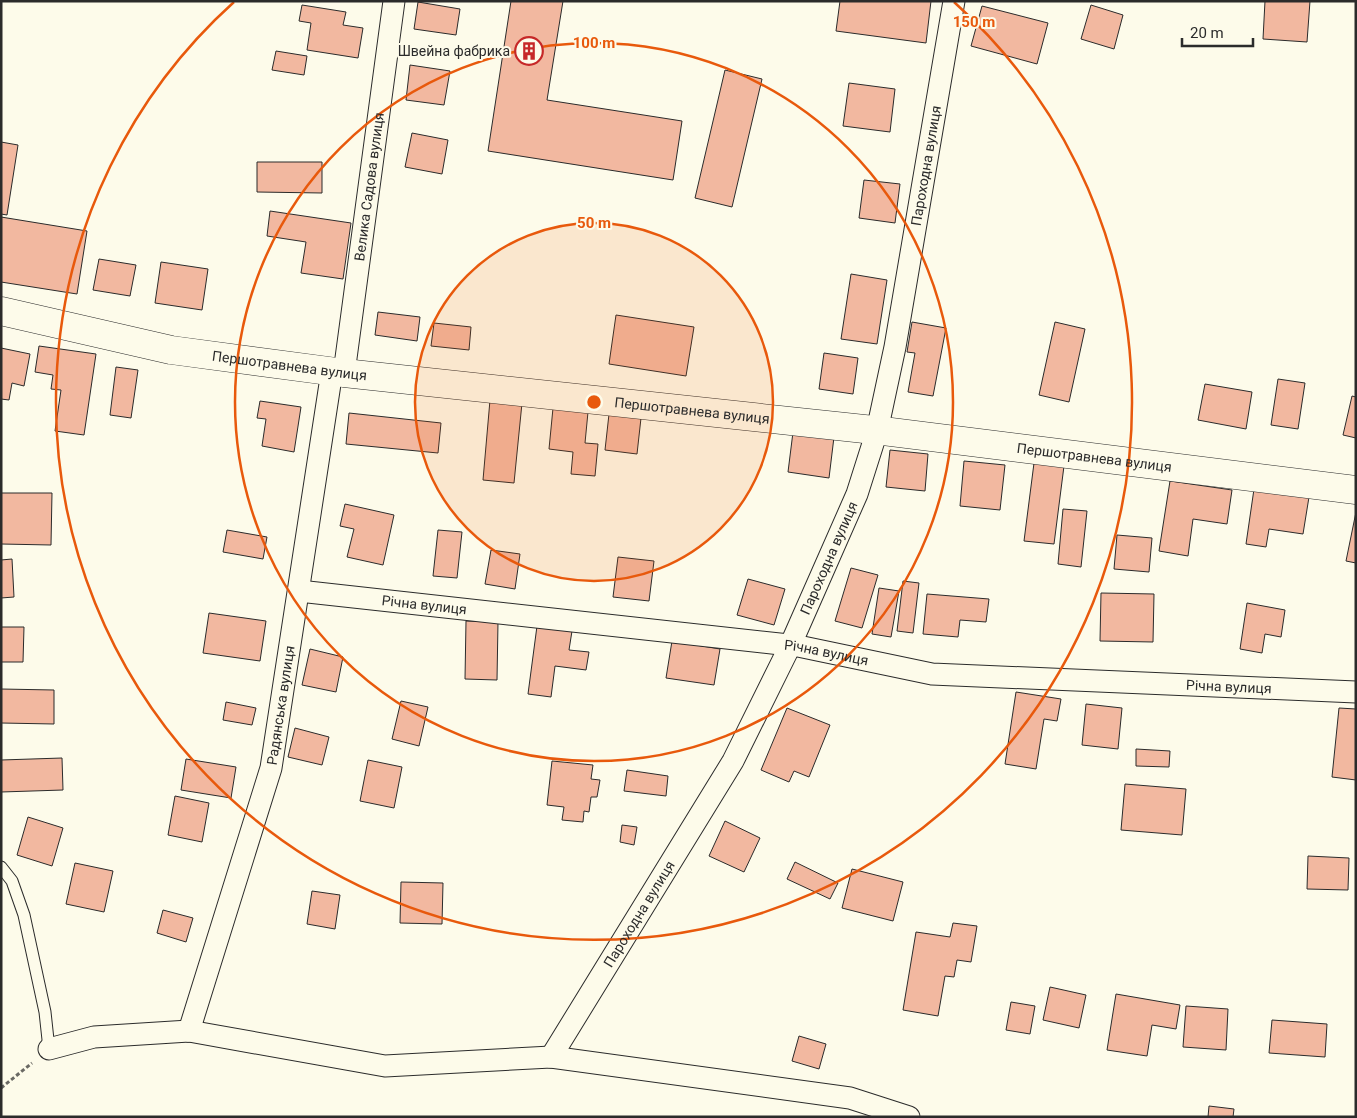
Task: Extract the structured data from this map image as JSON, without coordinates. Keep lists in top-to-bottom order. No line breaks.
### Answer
{"streets":{"street":["Пароходна вулиця","Велика Садова вулиця","Першотравнева вулиця","Річна вулиця","Радянська вулиця"]},"crossings":[["Пароходна вулиця","Першотравнева вулиця"],["Пароходна вулиця","Річна вулиця"],["Велика Садова вулиця","Першотравнева вулиця"],["Велика Садова вулиця","Радянська вулиця"],["Першотравнева вулиця","Радянська вулиця"],["Річна вулиця","Радянська вулиця"]],"places":{"building":["Швейна фабрика"]},"scale_bar":"20 m","rings":["150 m","100 m","50 m"]}
